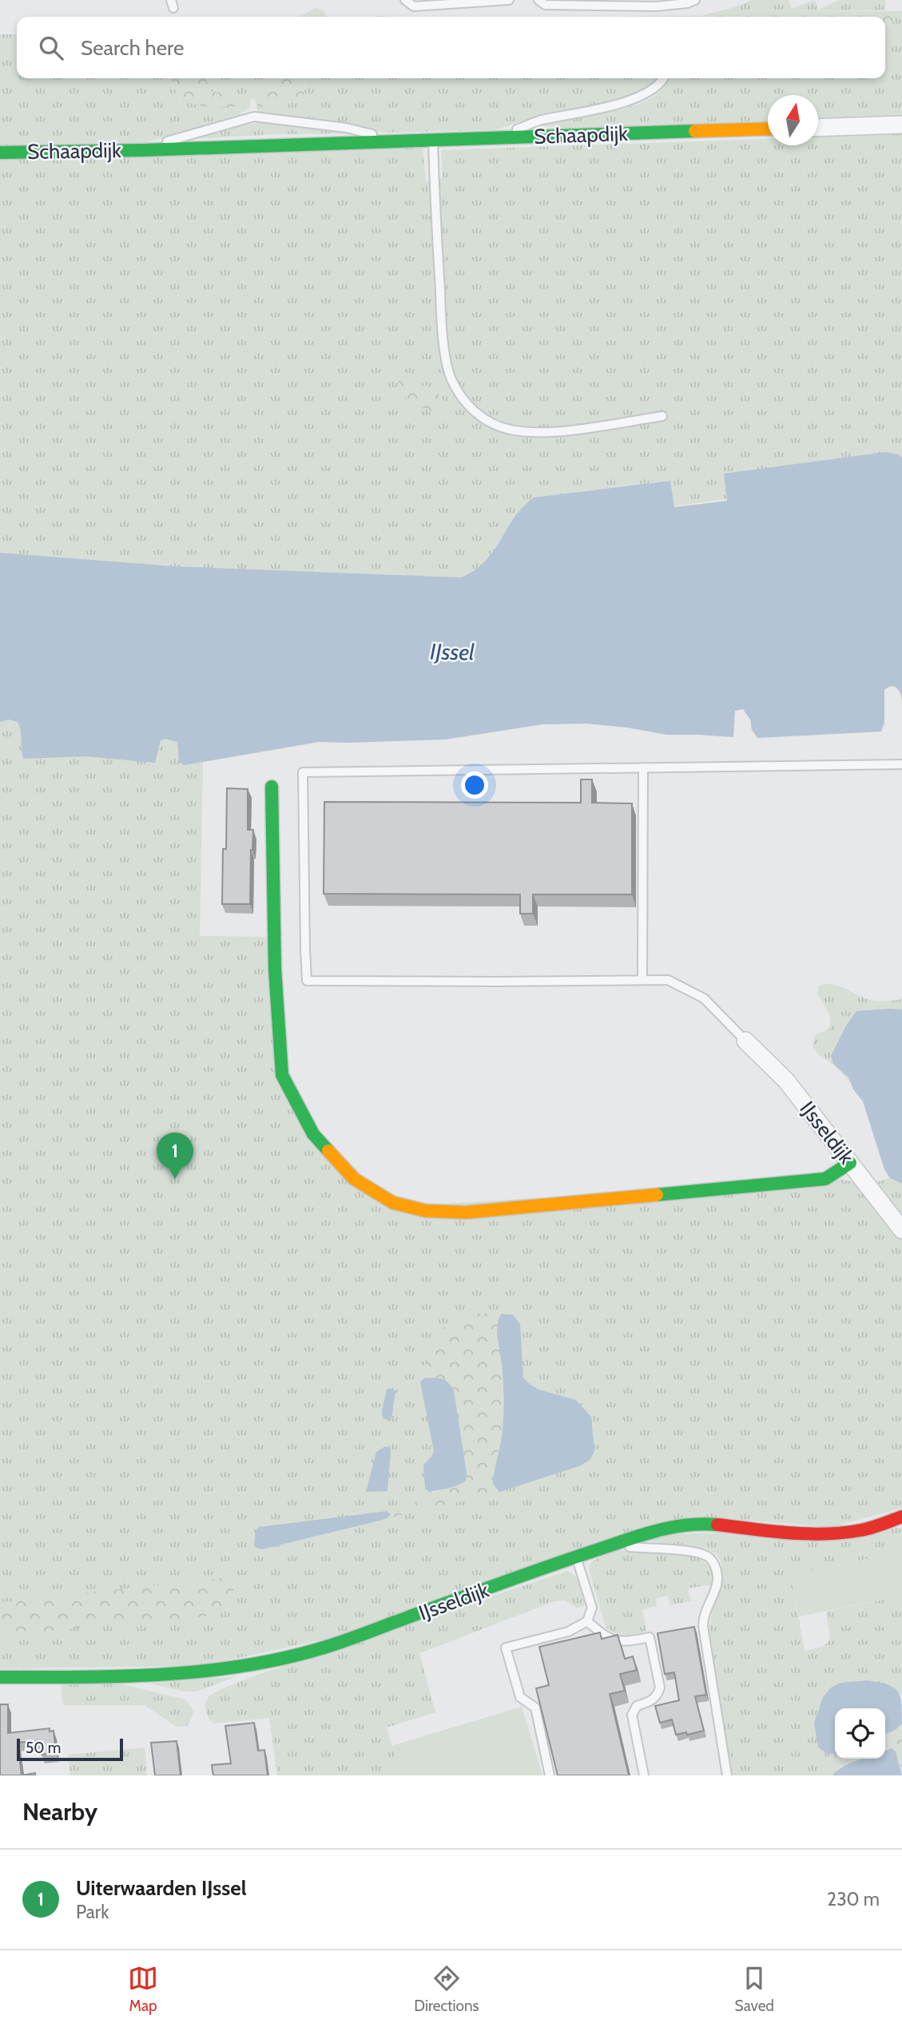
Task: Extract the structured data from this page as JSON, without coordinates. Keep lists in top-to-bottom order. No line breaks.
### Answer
{"streets":{"street":["Schaapdijk","IJsseldijk"]},"water":["IJssel"],"scale_bar":"50 m","north":"top","page":{"search":"Search here","pins":"1","scale":"50 m","heading":"Nearby","list":[{"mark":"1","name":"Uiterwaarden IJssel","note":"Park","value":"230 m"}],"nav":["Map","Directions","Saved"]}}
